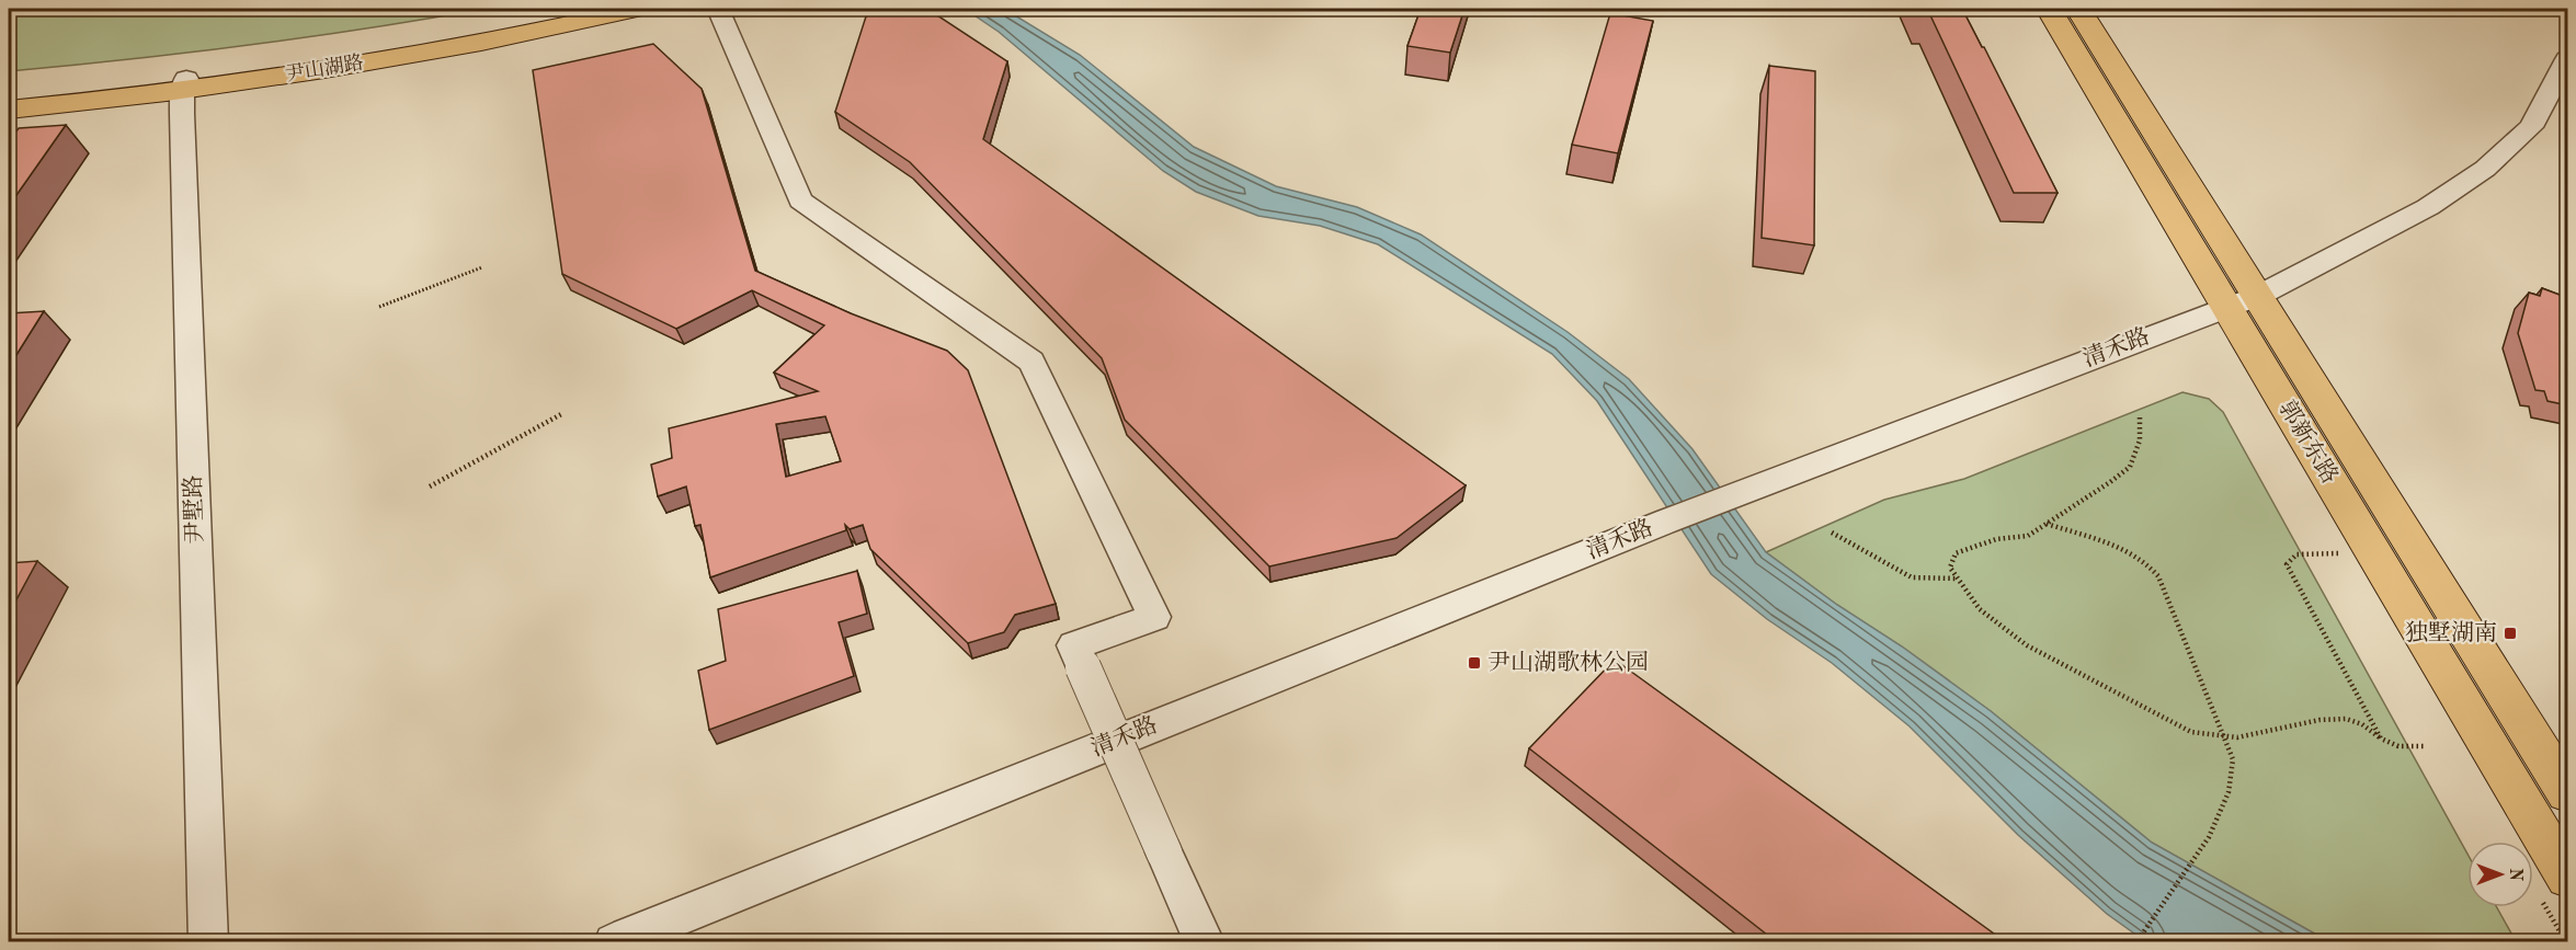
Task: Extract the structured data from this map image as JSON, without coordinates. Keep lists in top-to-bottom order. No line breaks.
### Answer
{"streets":{"main road":["尹山湖路","郭新东路"],"street":["清禾路","尹墅路"]},"crossings":[["尹山湖路","尹墅路"],["清禾路","郭新东路"]],"places":{"transit":["独墅湖南","尹山湖歌林公园"]},"north":"right"}
